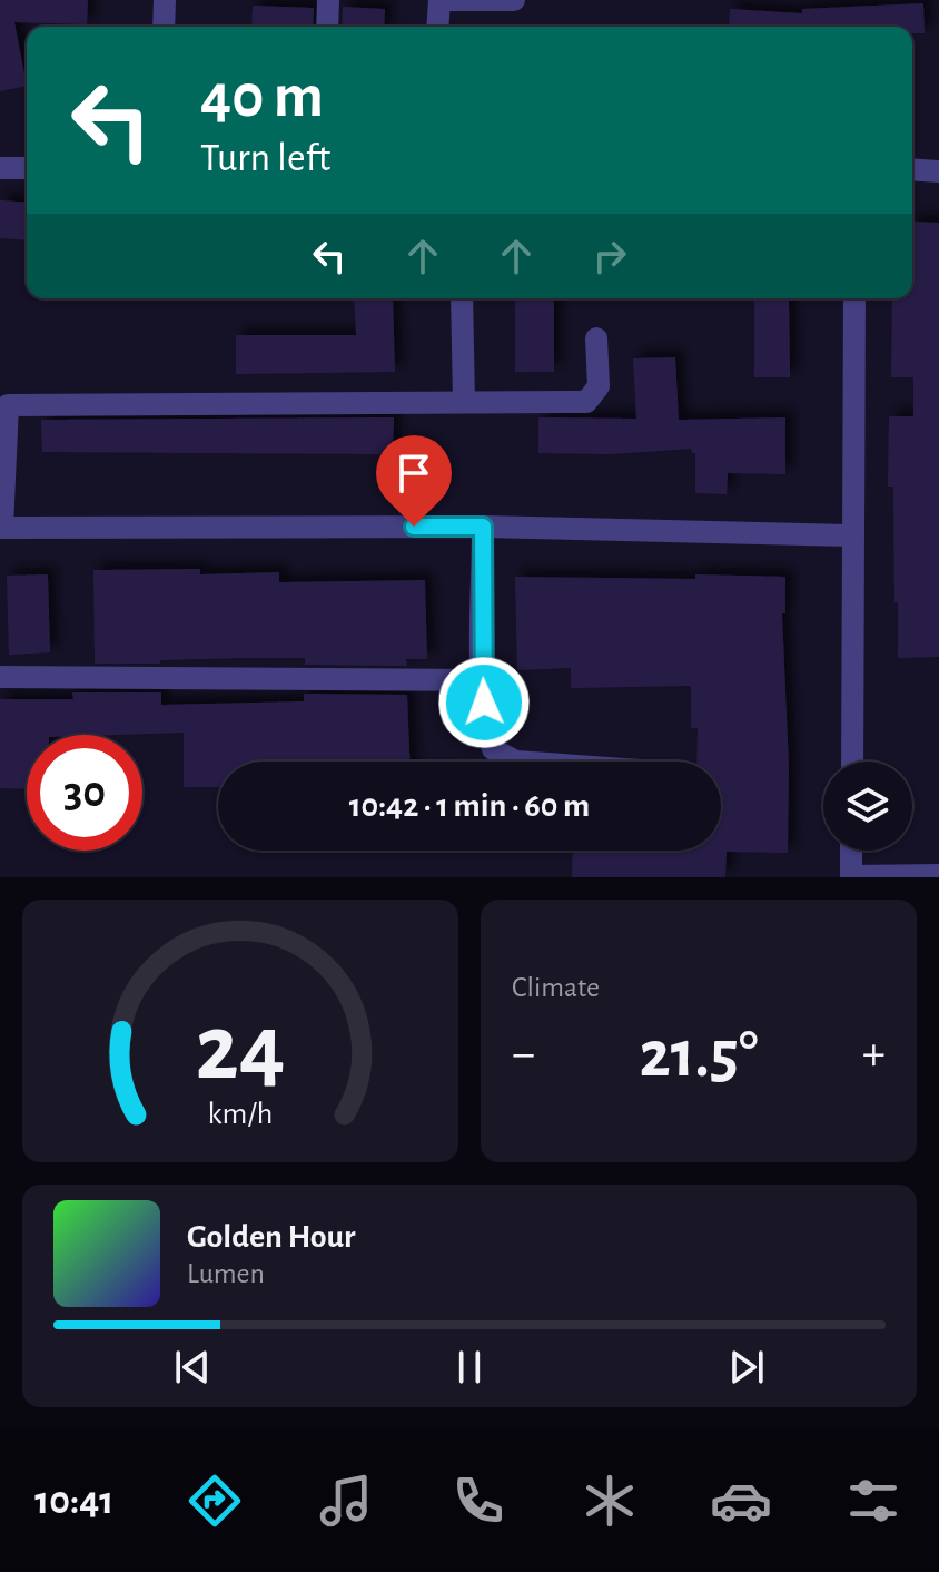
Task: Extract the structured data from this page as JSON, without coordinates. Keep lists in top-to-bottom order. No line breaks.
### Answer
{"page":{"turn":["40 m","Turn left"],"limit":"30","trip":"10:42 · 1 min · 60 m","tile":"Climate","heat":["−","21.5°","+"],"song":["Golden Hour","Lumen"],"tabs":"10:41","gauge":["24","km/h"]}}
